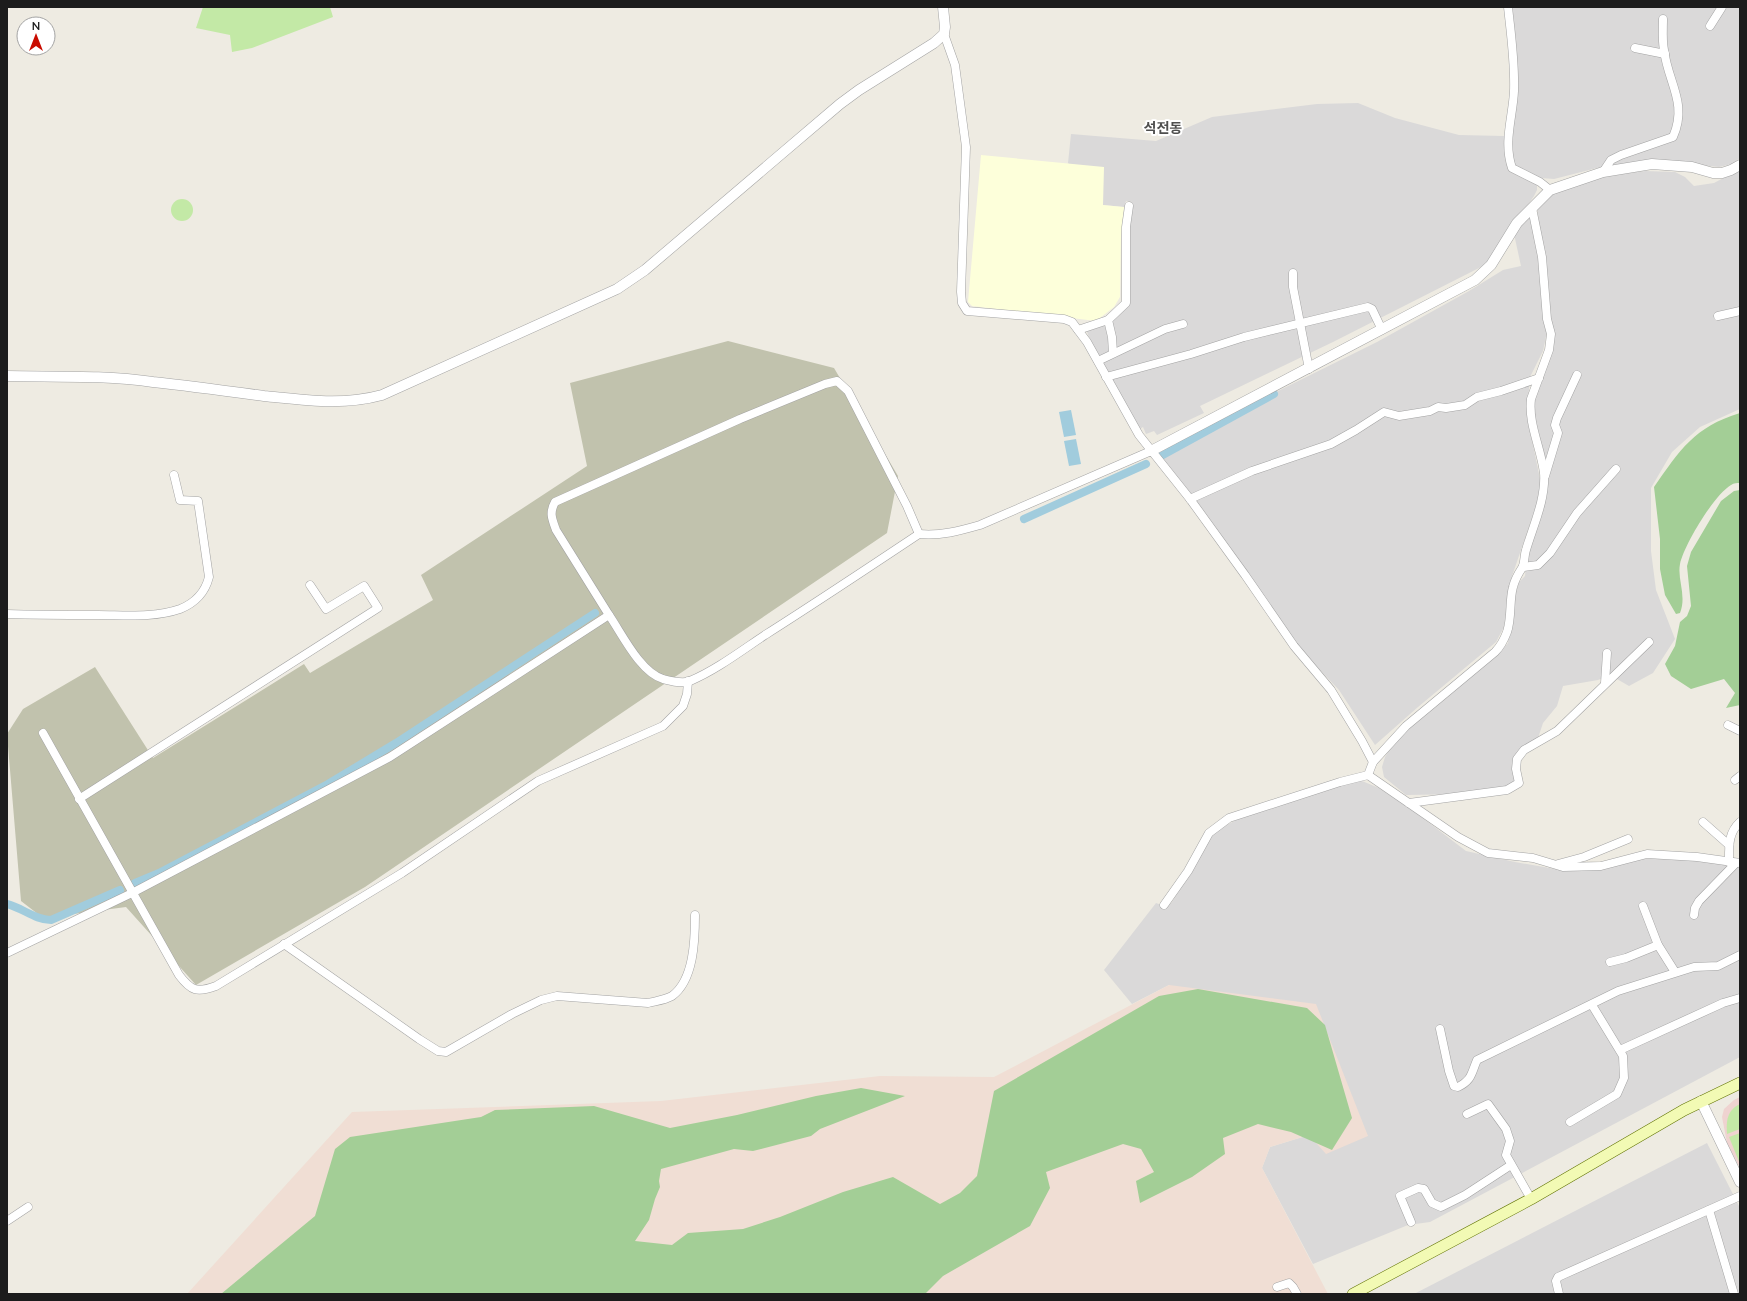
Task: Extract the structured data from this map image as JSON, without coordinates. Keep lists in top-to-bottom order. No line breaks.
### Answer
{"districts":["석전동"],"north":"top"}
